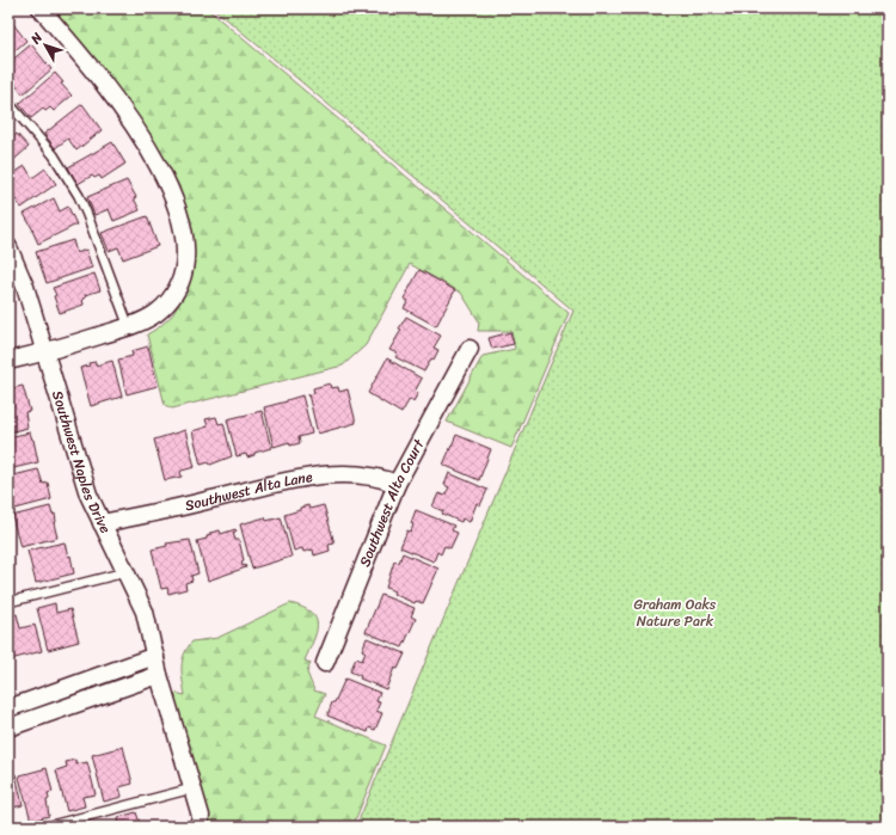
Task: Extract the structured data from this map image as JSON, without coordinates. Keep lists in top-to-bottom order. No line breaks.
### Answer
{"streets":{"street":["Southwest Naples Drive","Southwest Alta Lane","Southwest Alta Court"]},"crossings":[["Southwest Naples Drive","Southwest Alta Lane"],["Southwest Alta Lane","Southwest Alta Court"]],"parks":["Graham Oaks Nature Park"],"north":"top left"}
